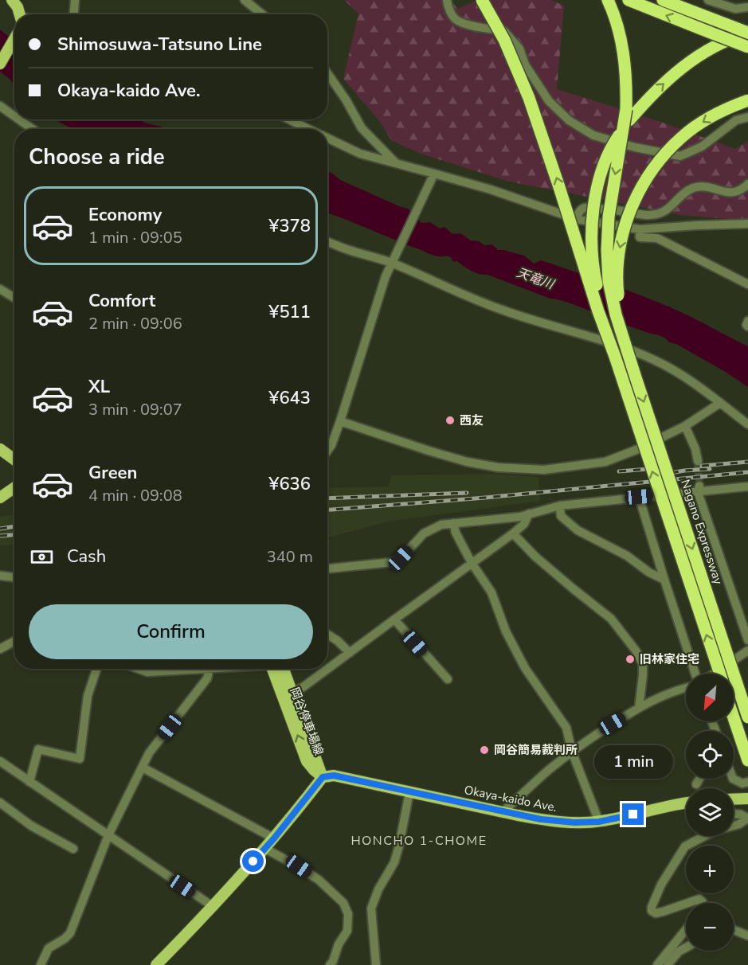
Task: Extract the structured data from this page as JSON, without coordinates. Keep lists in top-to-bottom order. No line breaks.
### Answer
{"streets":{"highway":["Nagano Expressway"],"main road":["岡谷停車場線","Okaya-kaido Ave."]},"crossings":[["岡谷停車場線","Okaya-kaido Ave."]],"districts":["HONCHO 1-CHOME"],"water":["天竜川"],"places":["西友","旧林家住宅","岡谷簡易裁判所"],"north":"bottom left","page":{"banner":["Shimosuwa-Tatsuno Line","Okaya-kaido Ave."],"heading":"Choose a ride","list":[{"name":"Economy","note":"1 min · 09:05","value":"¥378"},{"name":"Comfort","note":"2 min · 09:06","value":"¥511"},{"name":"XL","note":"3 min · 09:07","value":"¥643"},{"name":"Green","note":"4 min · 09:08","value":"¥636"}],"pay":["Cash","340 m"],"buttons":"Confirm","map_buttons":["+","−"],"bubble":"1 min"}}
